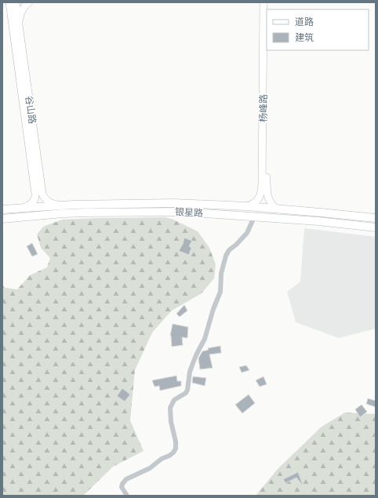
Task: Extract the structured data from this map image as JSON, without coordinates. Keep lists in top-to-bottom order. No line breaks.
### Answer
{"streets":{"main road":["杨峰路","谷山路","银星路"]},"crossings":[["杨峰路","银星路"],["谷山路","银星路"]],"legend":["道路","建筑"]}
